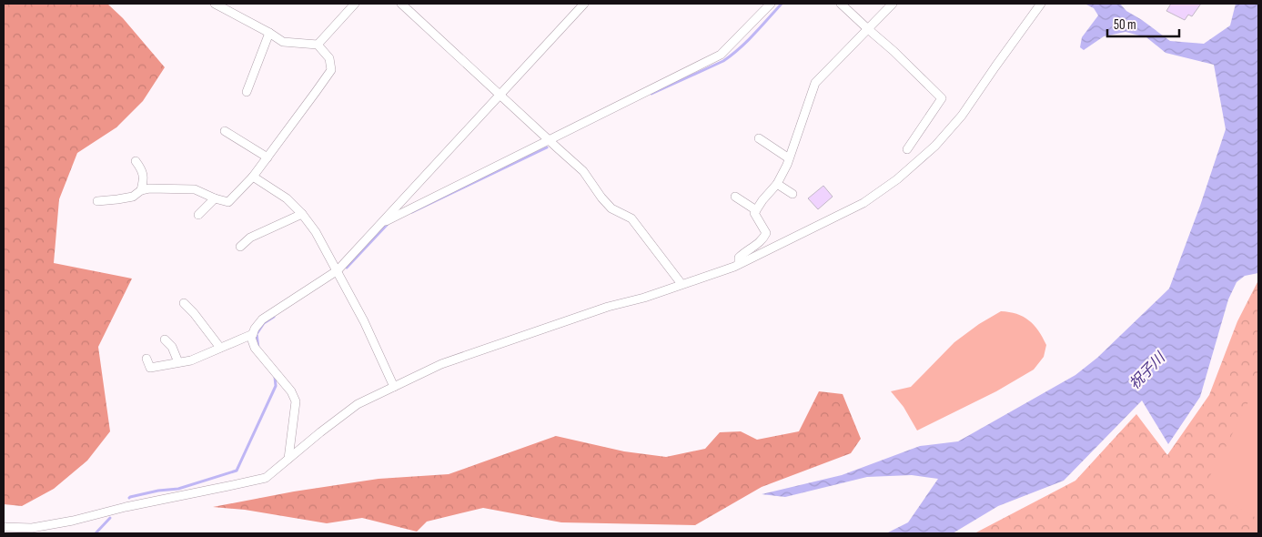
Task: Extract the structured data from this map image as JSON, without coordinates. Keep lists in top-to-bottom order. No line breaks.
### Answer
{"water":["祝子川"],"scale_bar":"50 m"}
